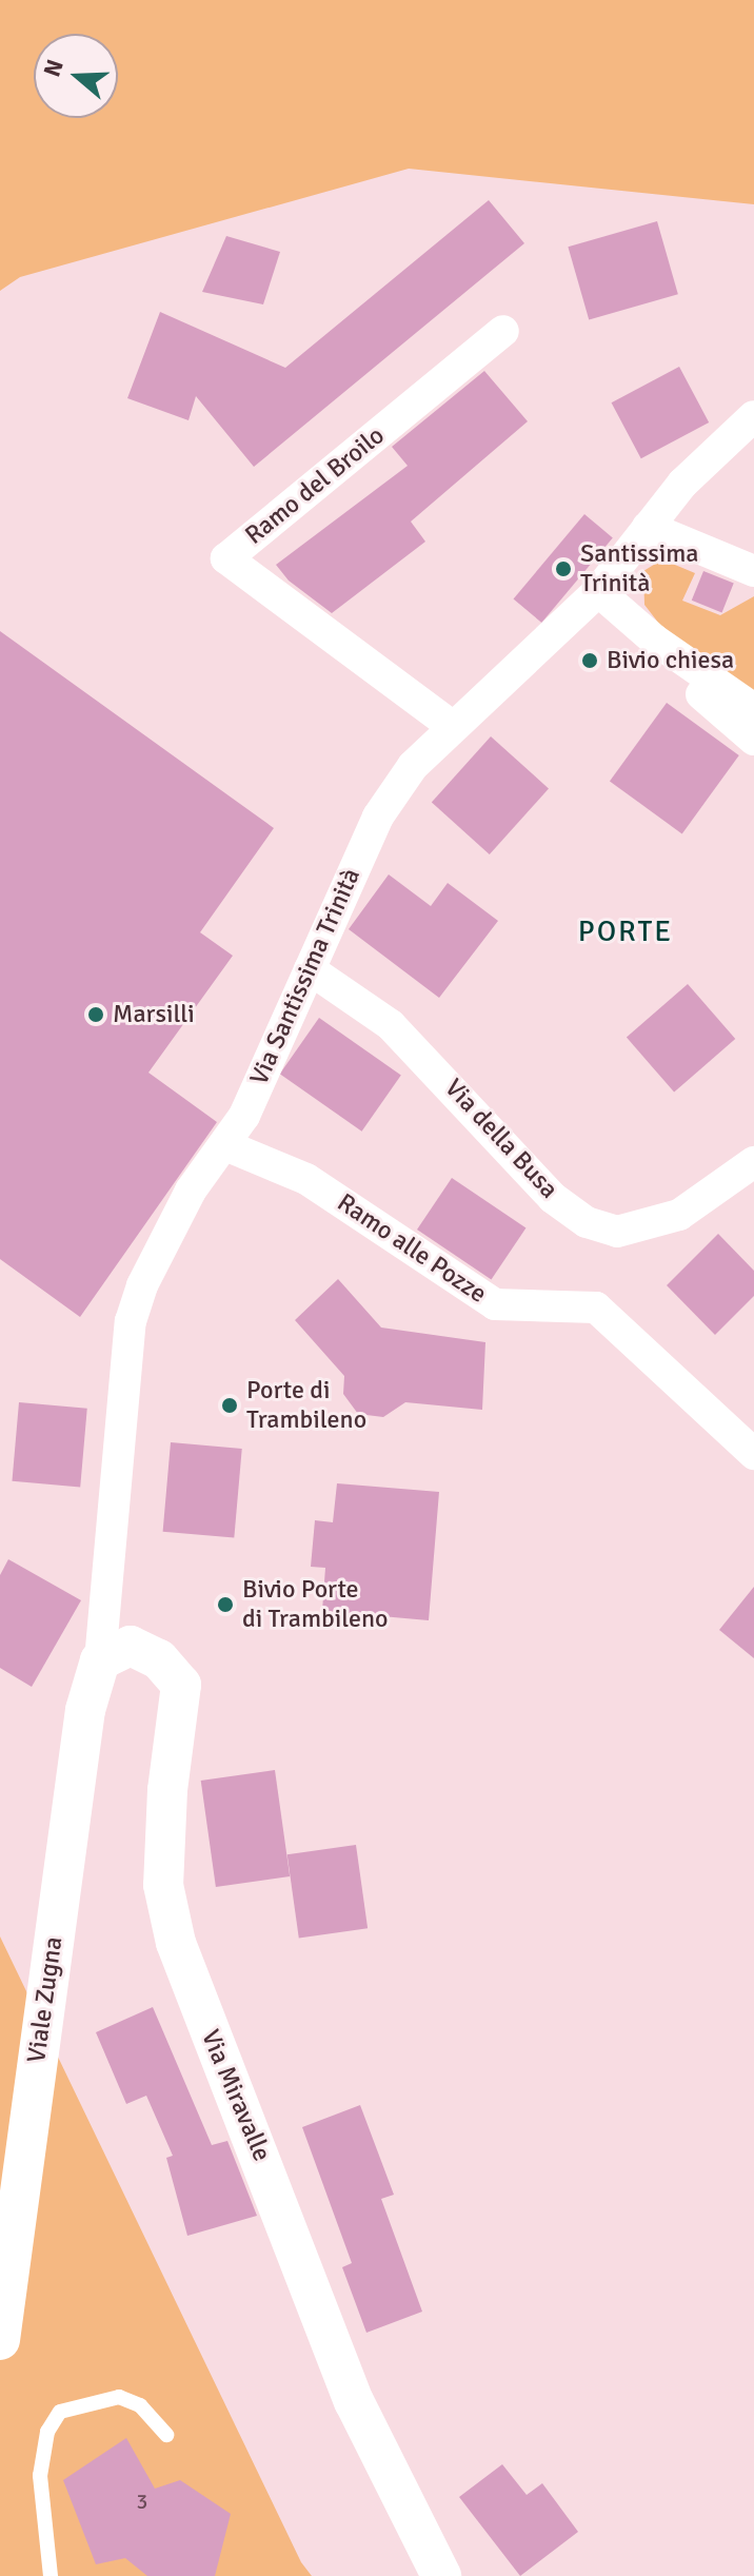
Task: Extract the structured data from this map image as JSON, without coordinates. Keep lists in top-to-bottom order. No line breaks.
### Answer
{"streets":{"street":["Ramo del Broilo","Via Santissima Trinità","Via della Busa","Ramo alle Pozze","Viale Zugna","Via Miravalle"]},"crossings":[["Ramo del Broilo","Via Santissima Trinità"],["Via Santissima Trinità","Via della Busa"],["Via Santissima Trinità","Ramo alle Pozze"],["Via Santissima Trinità","Viale Zugna"],["Via Santissima Trinità","Via Miravalle"],["Viale Zugna","Via Miravalle"]],"districts":["PORTE"],"places":["Santissima Trinità","Bivio chiesa","Marsilli","Porte di Trambileno","Bivio Porte di Trambileno"],"house_numbers":["3"],"north":"left"}
